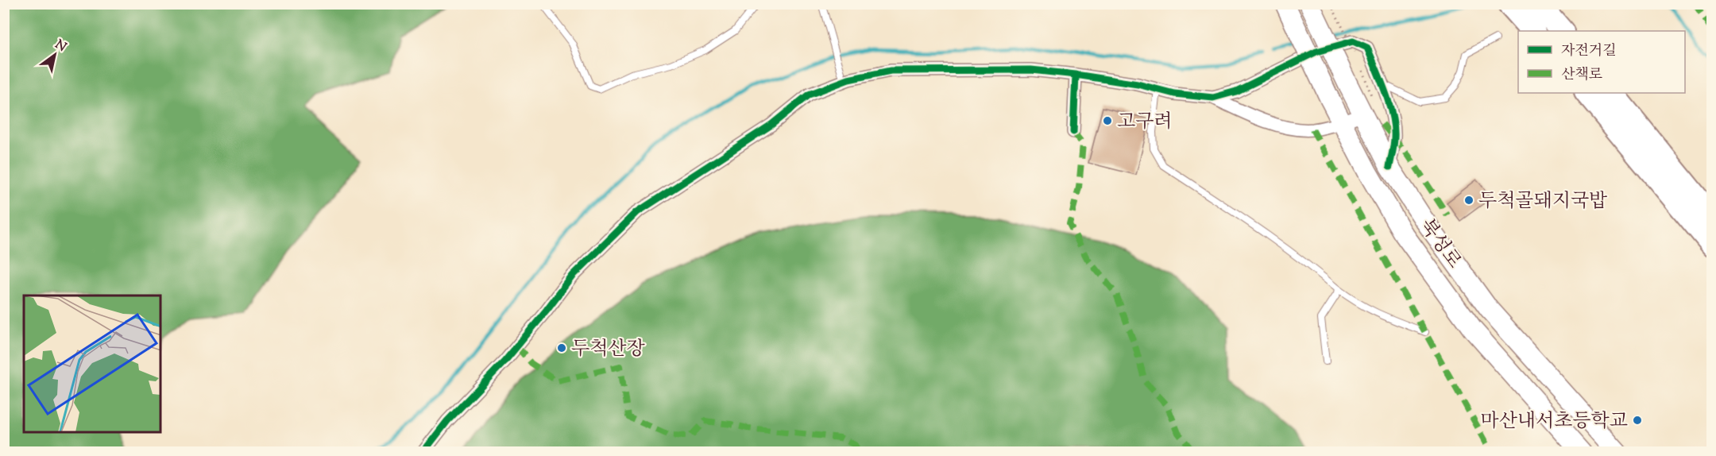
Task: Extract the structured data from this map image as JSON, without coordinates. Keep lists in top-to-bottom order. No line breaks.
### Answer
{"streets":{"main road":["북성로"]},"places":["고구려","두척골돼지국밥","두척산장","마산내서초등학교"],"legend":["자전거길","산책로"],"north":"top right"}
